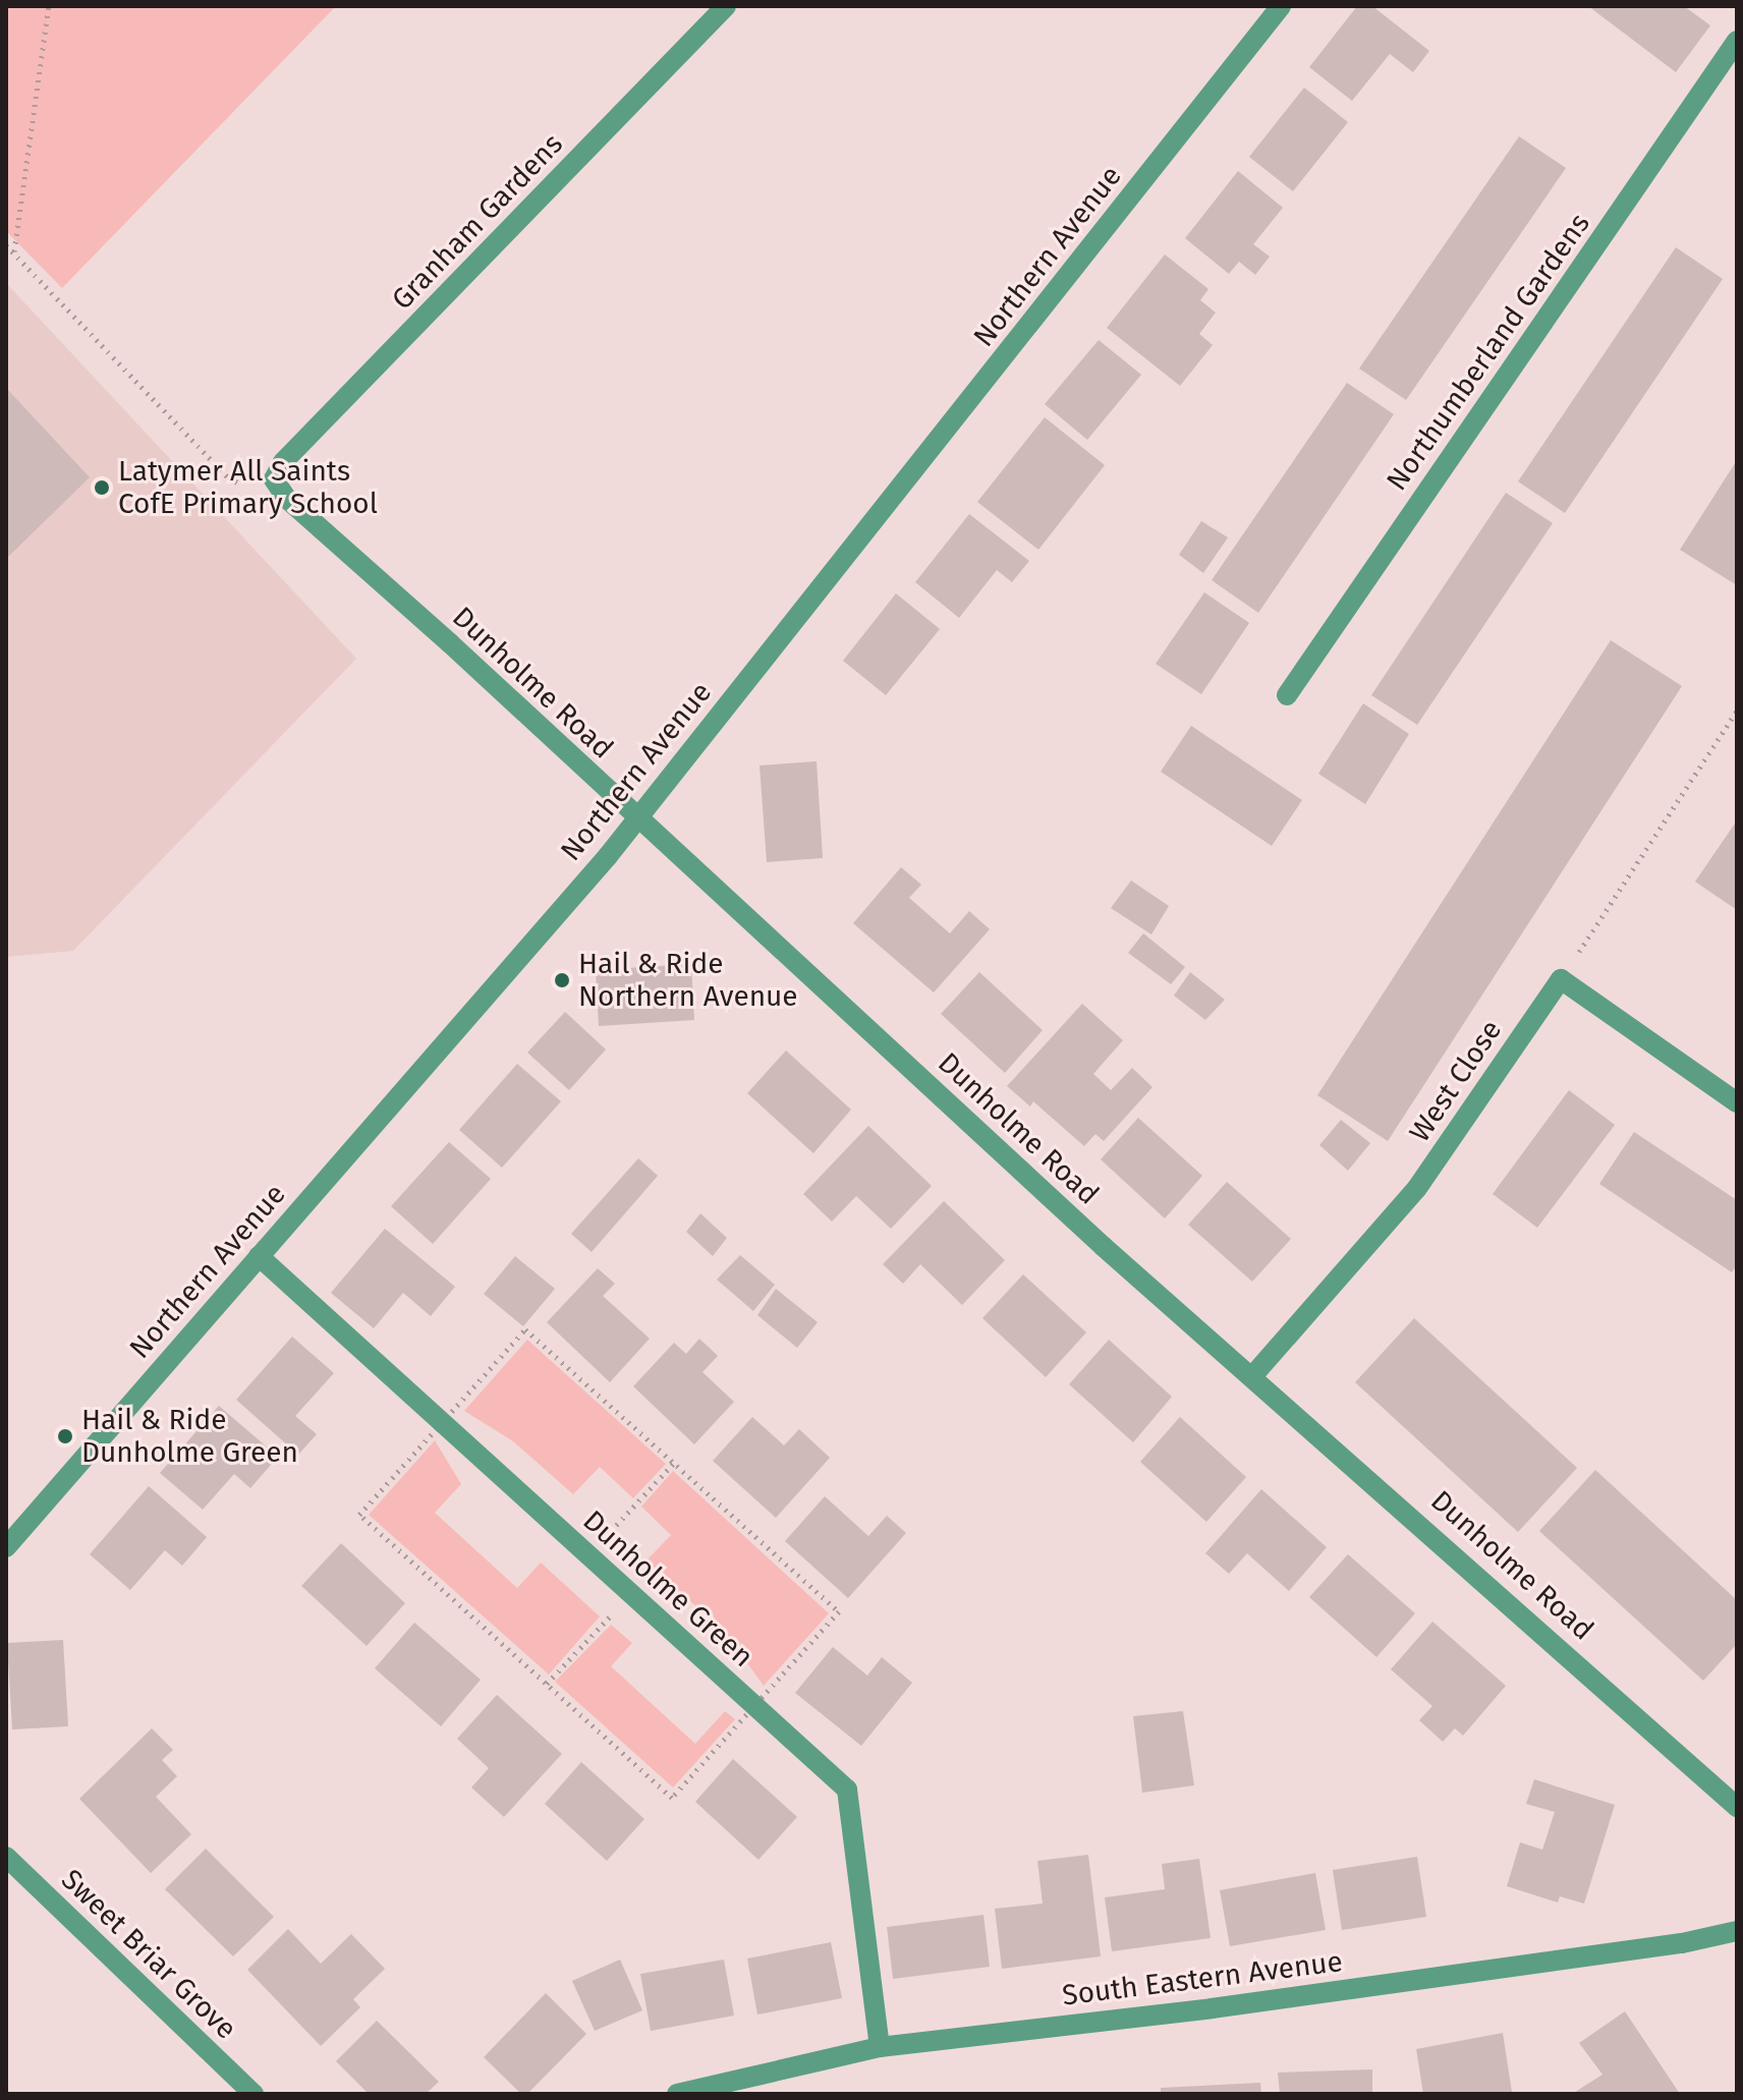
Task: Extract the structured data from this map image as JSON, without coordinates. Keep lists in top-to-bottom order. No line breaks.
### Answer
{"streets":{"street":["Granham Gardens","Northern Avenue","Northumberland Gardens","Dunholme Road","West Close","Dunholme Green","Sweet Briar Grove","South Eastern Avenue"]},"crossings":[["Granham Gardens","Dunholme Road"],["Northern Avenue","Dunholme Road"],["Northern Avenue","Dunholme Green"],["Dunholme Road","West Close"],["Dunholme Green","South Eastern Avenue"]],"places":["Latymer All Saints CofE Primary School","Hail & Ride Northern Avenue","Hail & Ride Dunholme Green"]}
